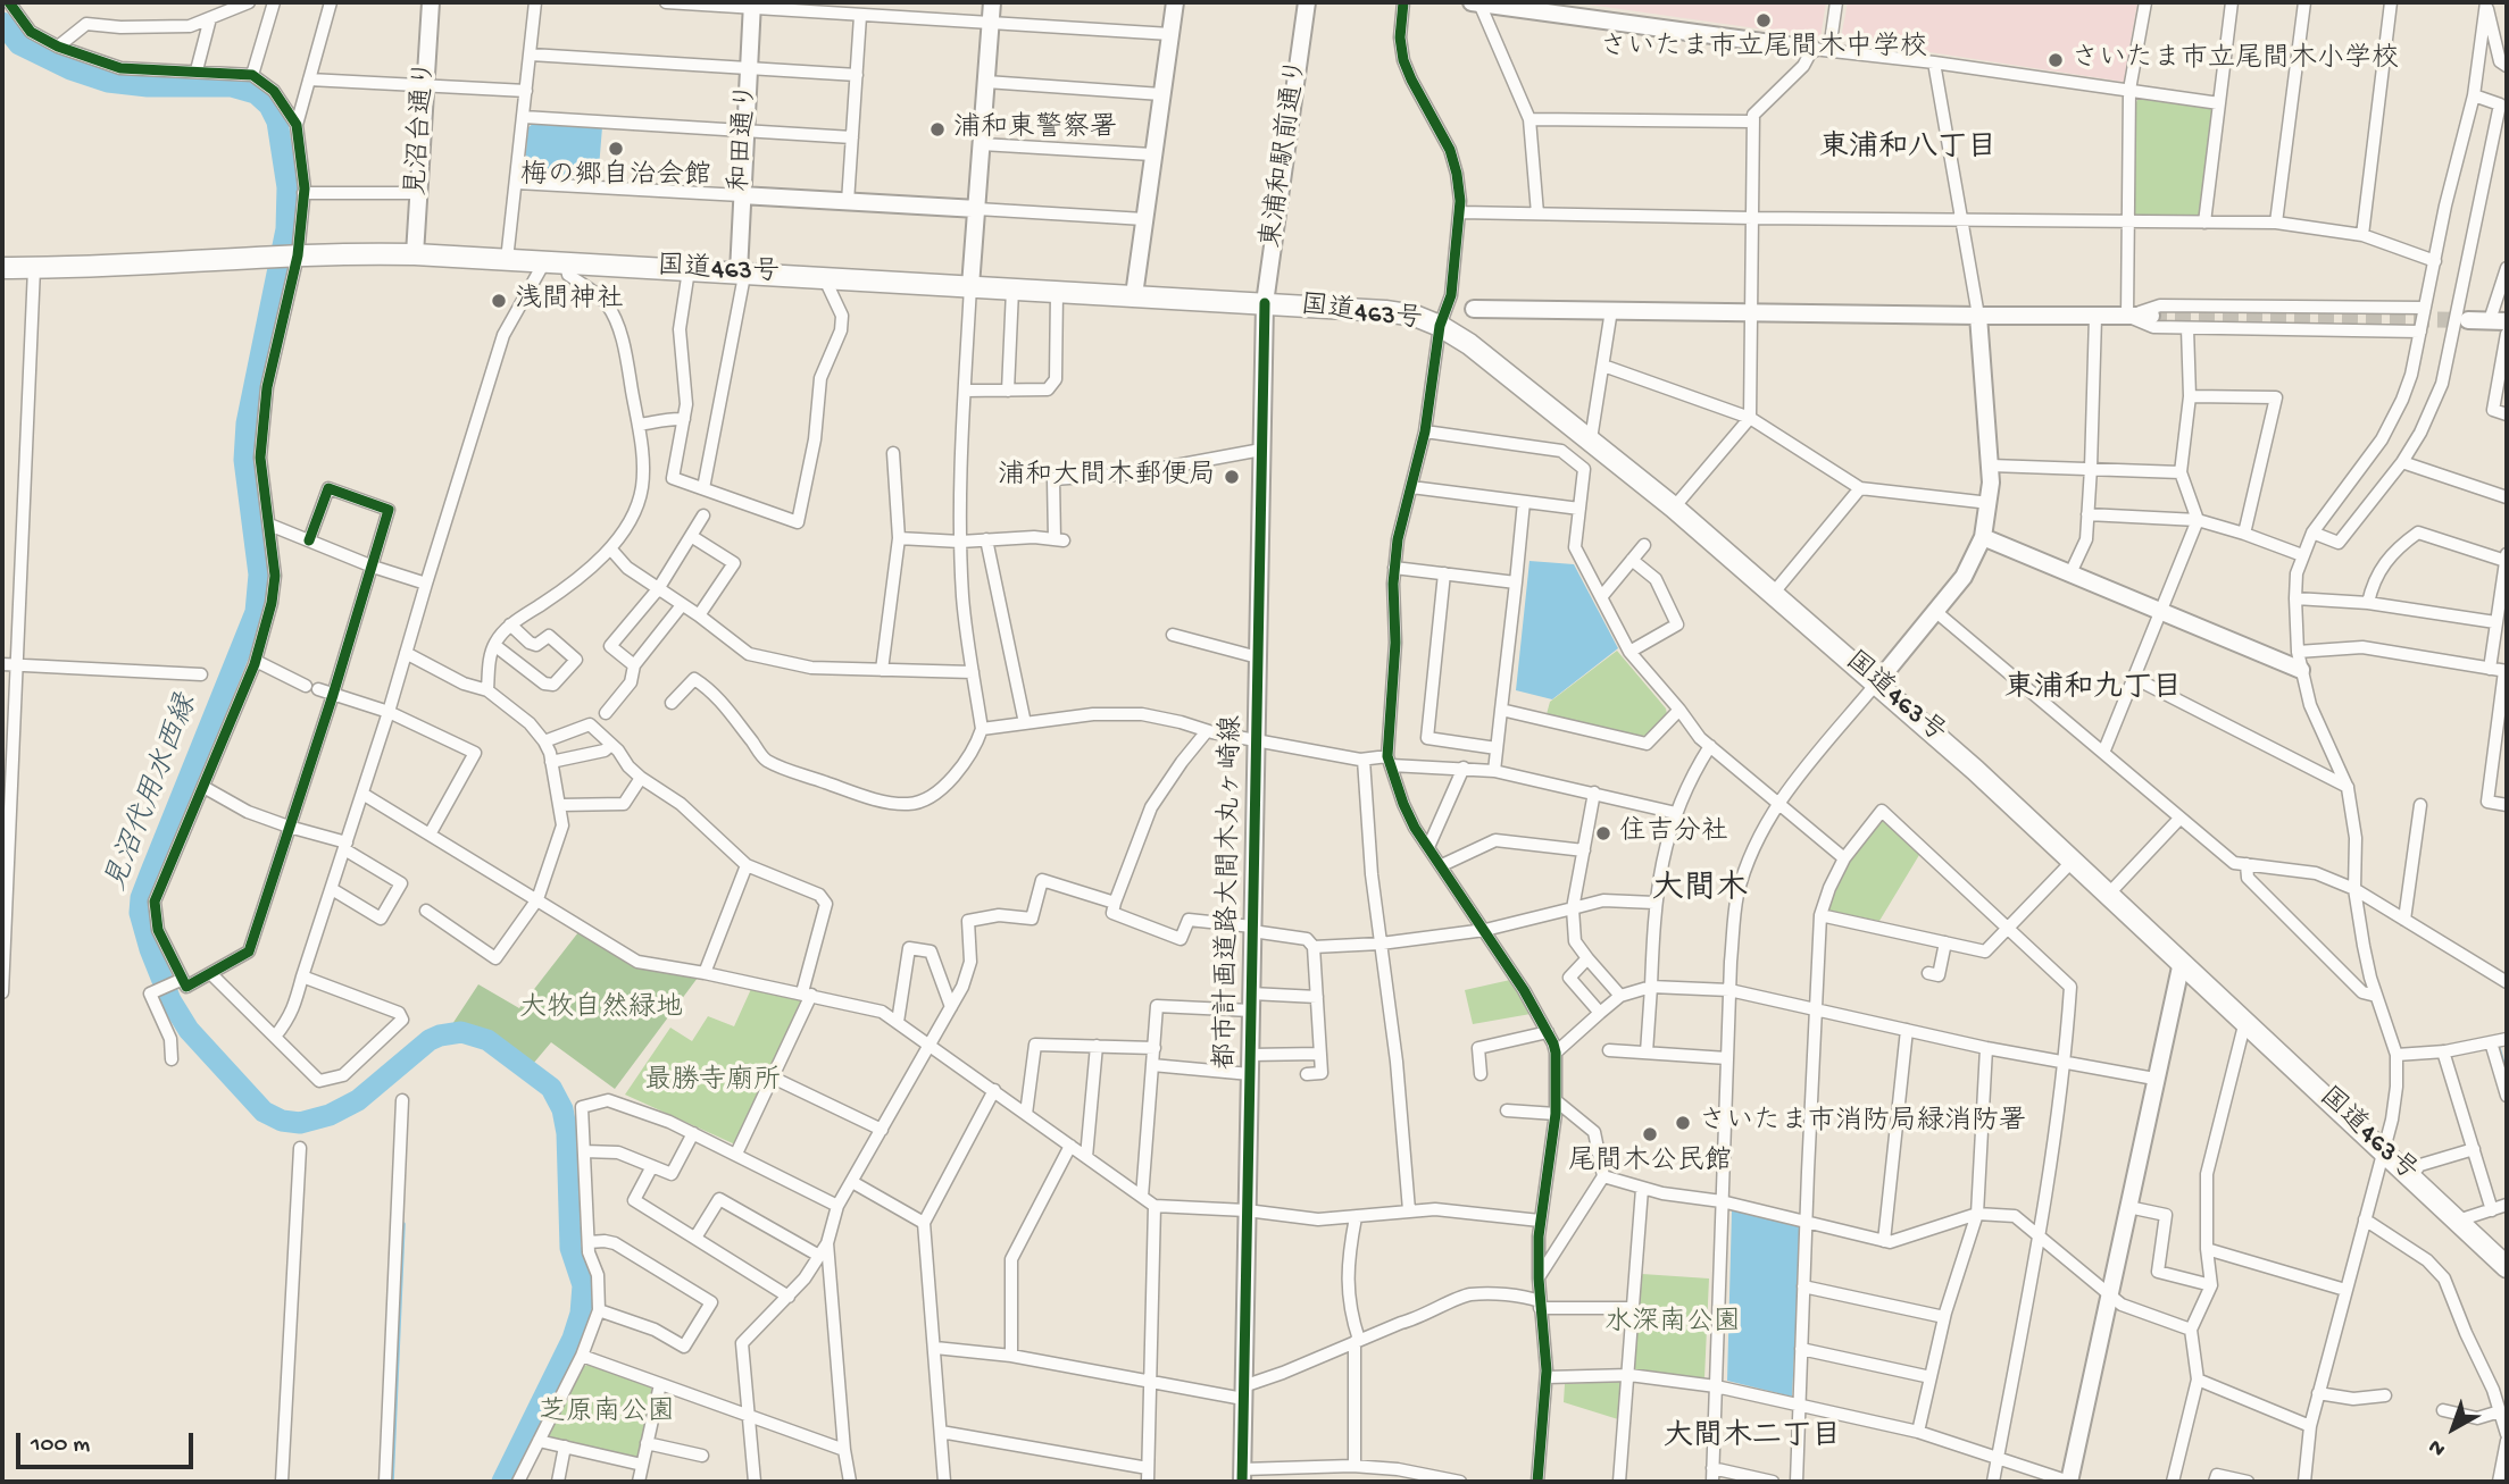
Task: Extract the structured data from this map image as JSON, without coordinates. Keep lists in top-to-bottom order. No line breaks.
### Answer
{"streets":{"highway":["国道463号"],"street":["見沼台通り","和田通り","東浦和駅前通り","都市計画道路大間木丸ヶ崎線"]},"crossings":[["見沼台通り","国道463号"],["和田通り","国道463号"],["東浦和駅前通り","国道463号"],["東浦和駅前通り","都市計画道路大間木丸ヶ崎線"],["国道463号","都市計画道路大間木丸ヶ崎線"]],"districts":["東浦和八丁目","東浦和九丁目","大間木","大間木二丁目"],"water":["見沼代用水西縁"],"parks":["大牧自然緑地","最勝寺廟所","水深南公園","芝原南公園"],"places":["さいたま市立尾間木中学校","さいたま市立尾間木小学校","浦和東警察署","梅の郷自治会館","浅間神社","浦和大間木郵便局","住吉分社","さいたま市消防局緑消防署","尾間木公民館"],"scale_bar":"100 m","north":"bottom left"}
